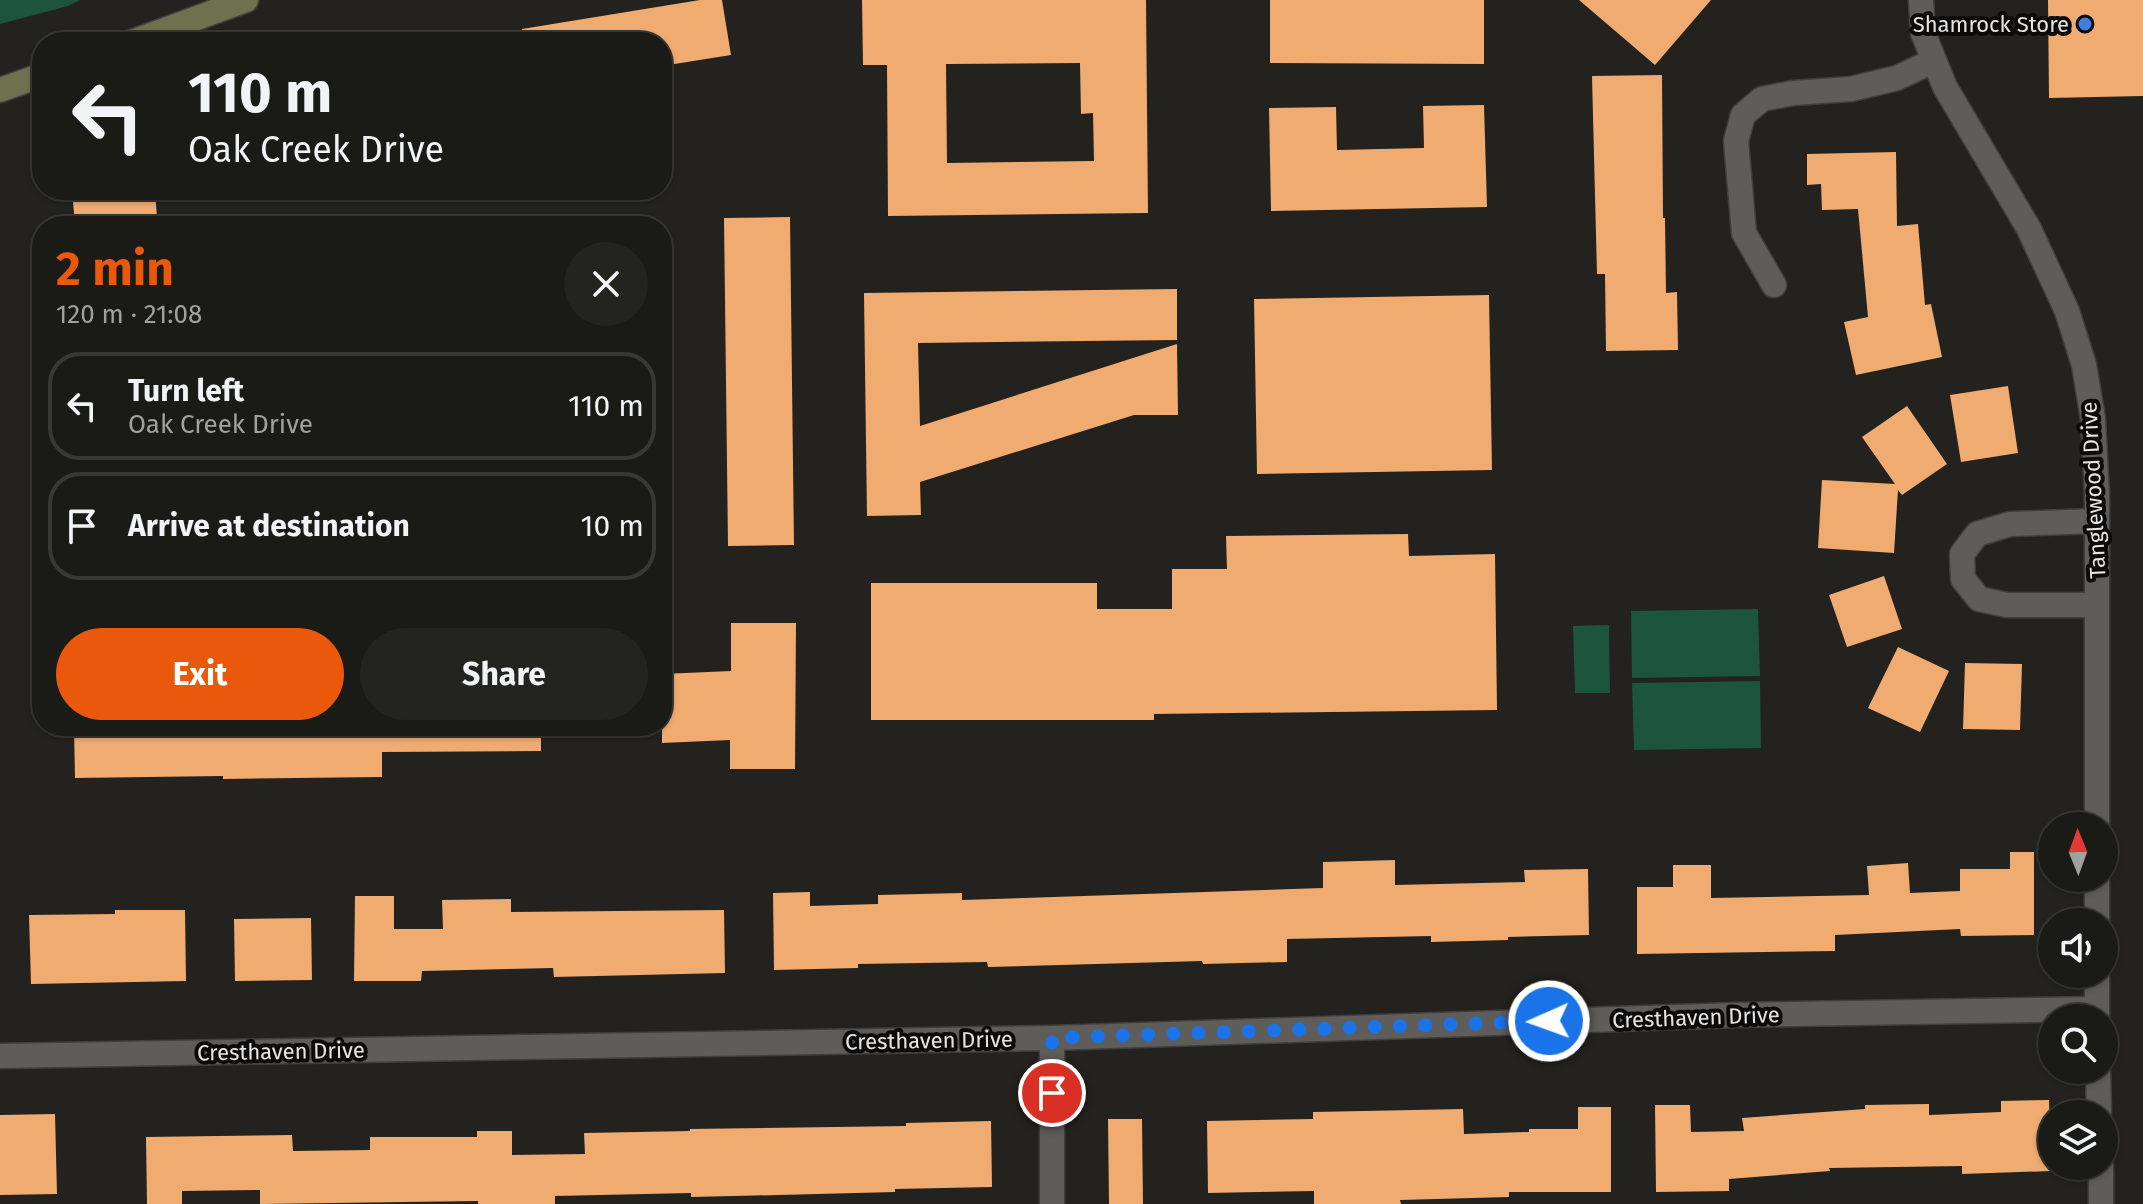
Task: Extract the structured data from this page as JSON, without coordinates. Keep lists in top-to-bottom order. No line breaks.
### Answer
{"streets":{"street":["Tanglewood Drive","Cresthaven Drive"]},"places":["Shamrock Store"],"north":"top","page":{"turn":["110 m","Oak Creek Drive"],"heading":["2 min","120 m · 21:08"],"list":[{"name":"Turn left","note":"Oak Creek Drive","value":"110 m"},{"name":"Arrive at destination","value":"10 m"}],"buttons":["Exit","Share"]}}
